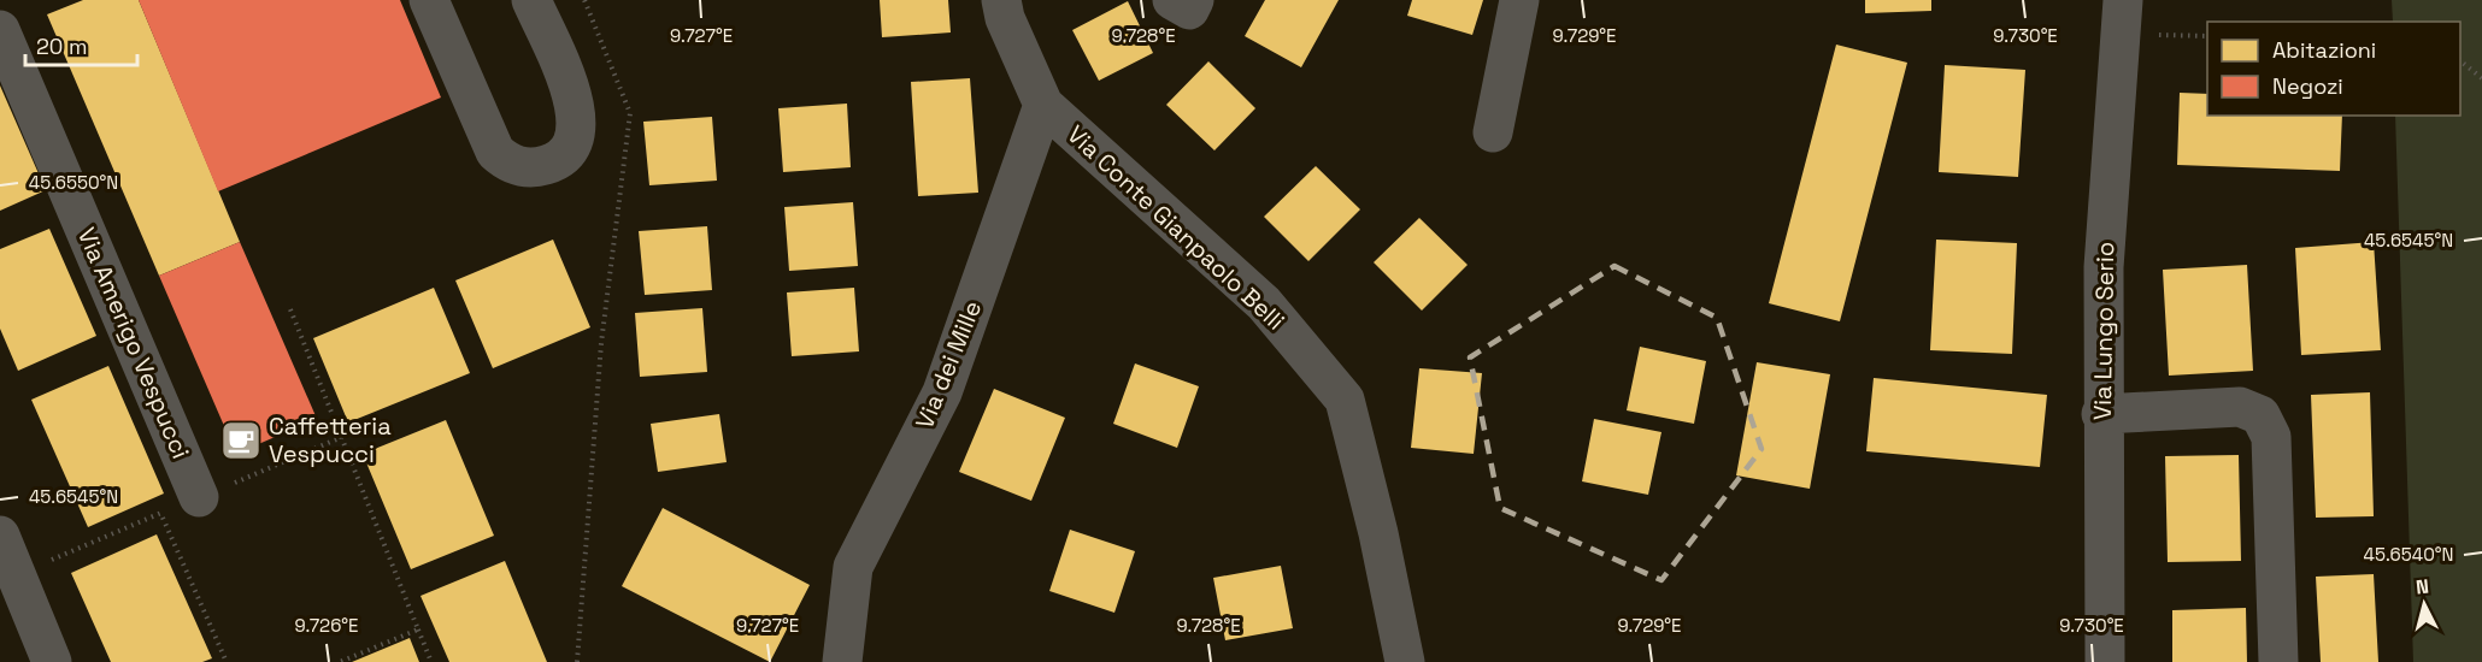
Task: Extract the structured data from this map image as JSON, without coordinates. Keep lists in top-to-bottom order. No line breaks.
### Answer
{"streets":{"street":["Via Conte Gianpaolo Belli","Via Lungo Serio","Via Amerigo Vespucci","Via dei Mille"]},"crossings":[["Via Conte Gianpaolo Belli","Via dei Mille"]],"places":{"cafe":["Caffetteria Vespucci"]},"legend":["Abitazioni","Negozi"],"scale_bar":"20 m","north":"top","coordinates":["9.727°E","9.728°E","9.729°E","9.730°E","45.6550°N","45.6545°N","45.6540°N","9.726°E"]}
